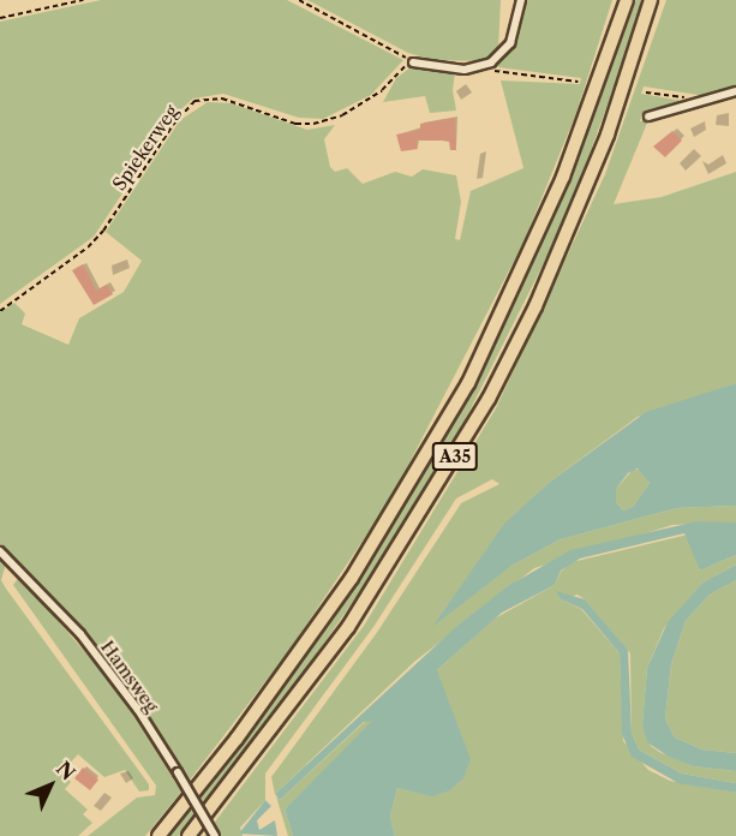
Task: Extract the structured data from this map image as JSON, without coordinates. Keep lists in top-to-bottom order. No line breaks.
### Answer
{"streets":{"highway":["A35"],"street":["Hamsweg"],"path":["Spiekerweg"]},"north":"top right"}
